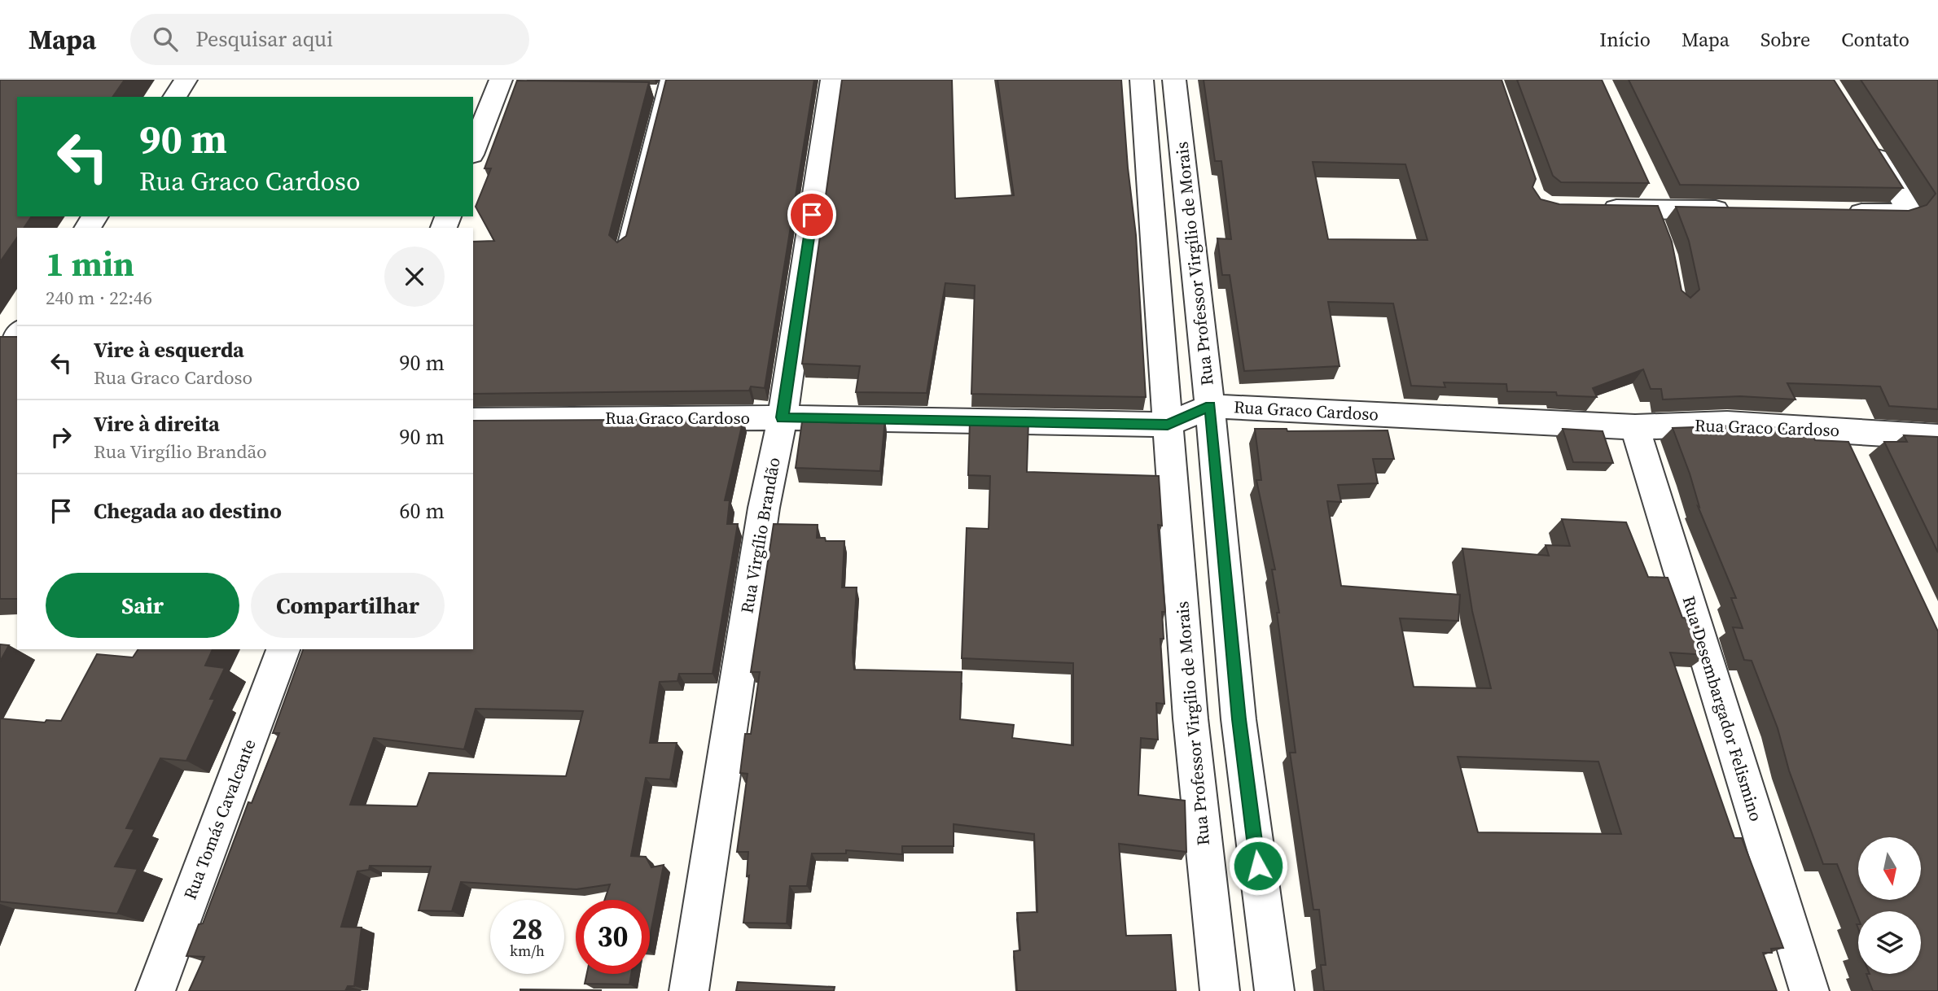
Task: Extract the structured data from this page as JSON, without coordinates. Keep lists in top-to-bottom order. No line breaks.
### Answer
{"streets":{"street":["Rua Professor Virgílio de Morais","Rua Graco Cardoso","Rua Virgílio Brandão","Rua Desembargador Felismino","Rua Tomás Cavalcante"]},"crossings":[["Rua Professor Virgílio de Morais","Rua Graco Cardoso"],["Rua Graco Cardoso","Rua Virgílio Brandão"],["Rua Graco Cardoso","Rua Desembargador Felismino"]],"north":"bottom","page":{"header":"Mapa","search":"Pesquisar aqui","nav":["Início","Mapa","Sobre","Contato"],"turn":["90 m","Rua Graco Cardoso"],"heading":["1 min","240 m · 22:46"],"list":[{"name":"Vire à esquerda","note":"Rua Graco Cardoso","value":"90 m"},{"name":"Vire à direita","note":"Rua Virgílio Brandão","value":"90 m"},{"name":"Chegada ao destino","value":"60 m"}],"buttons":["Sair","Compartilhar"],"speed":"28 km/h","limit":"30"}}
